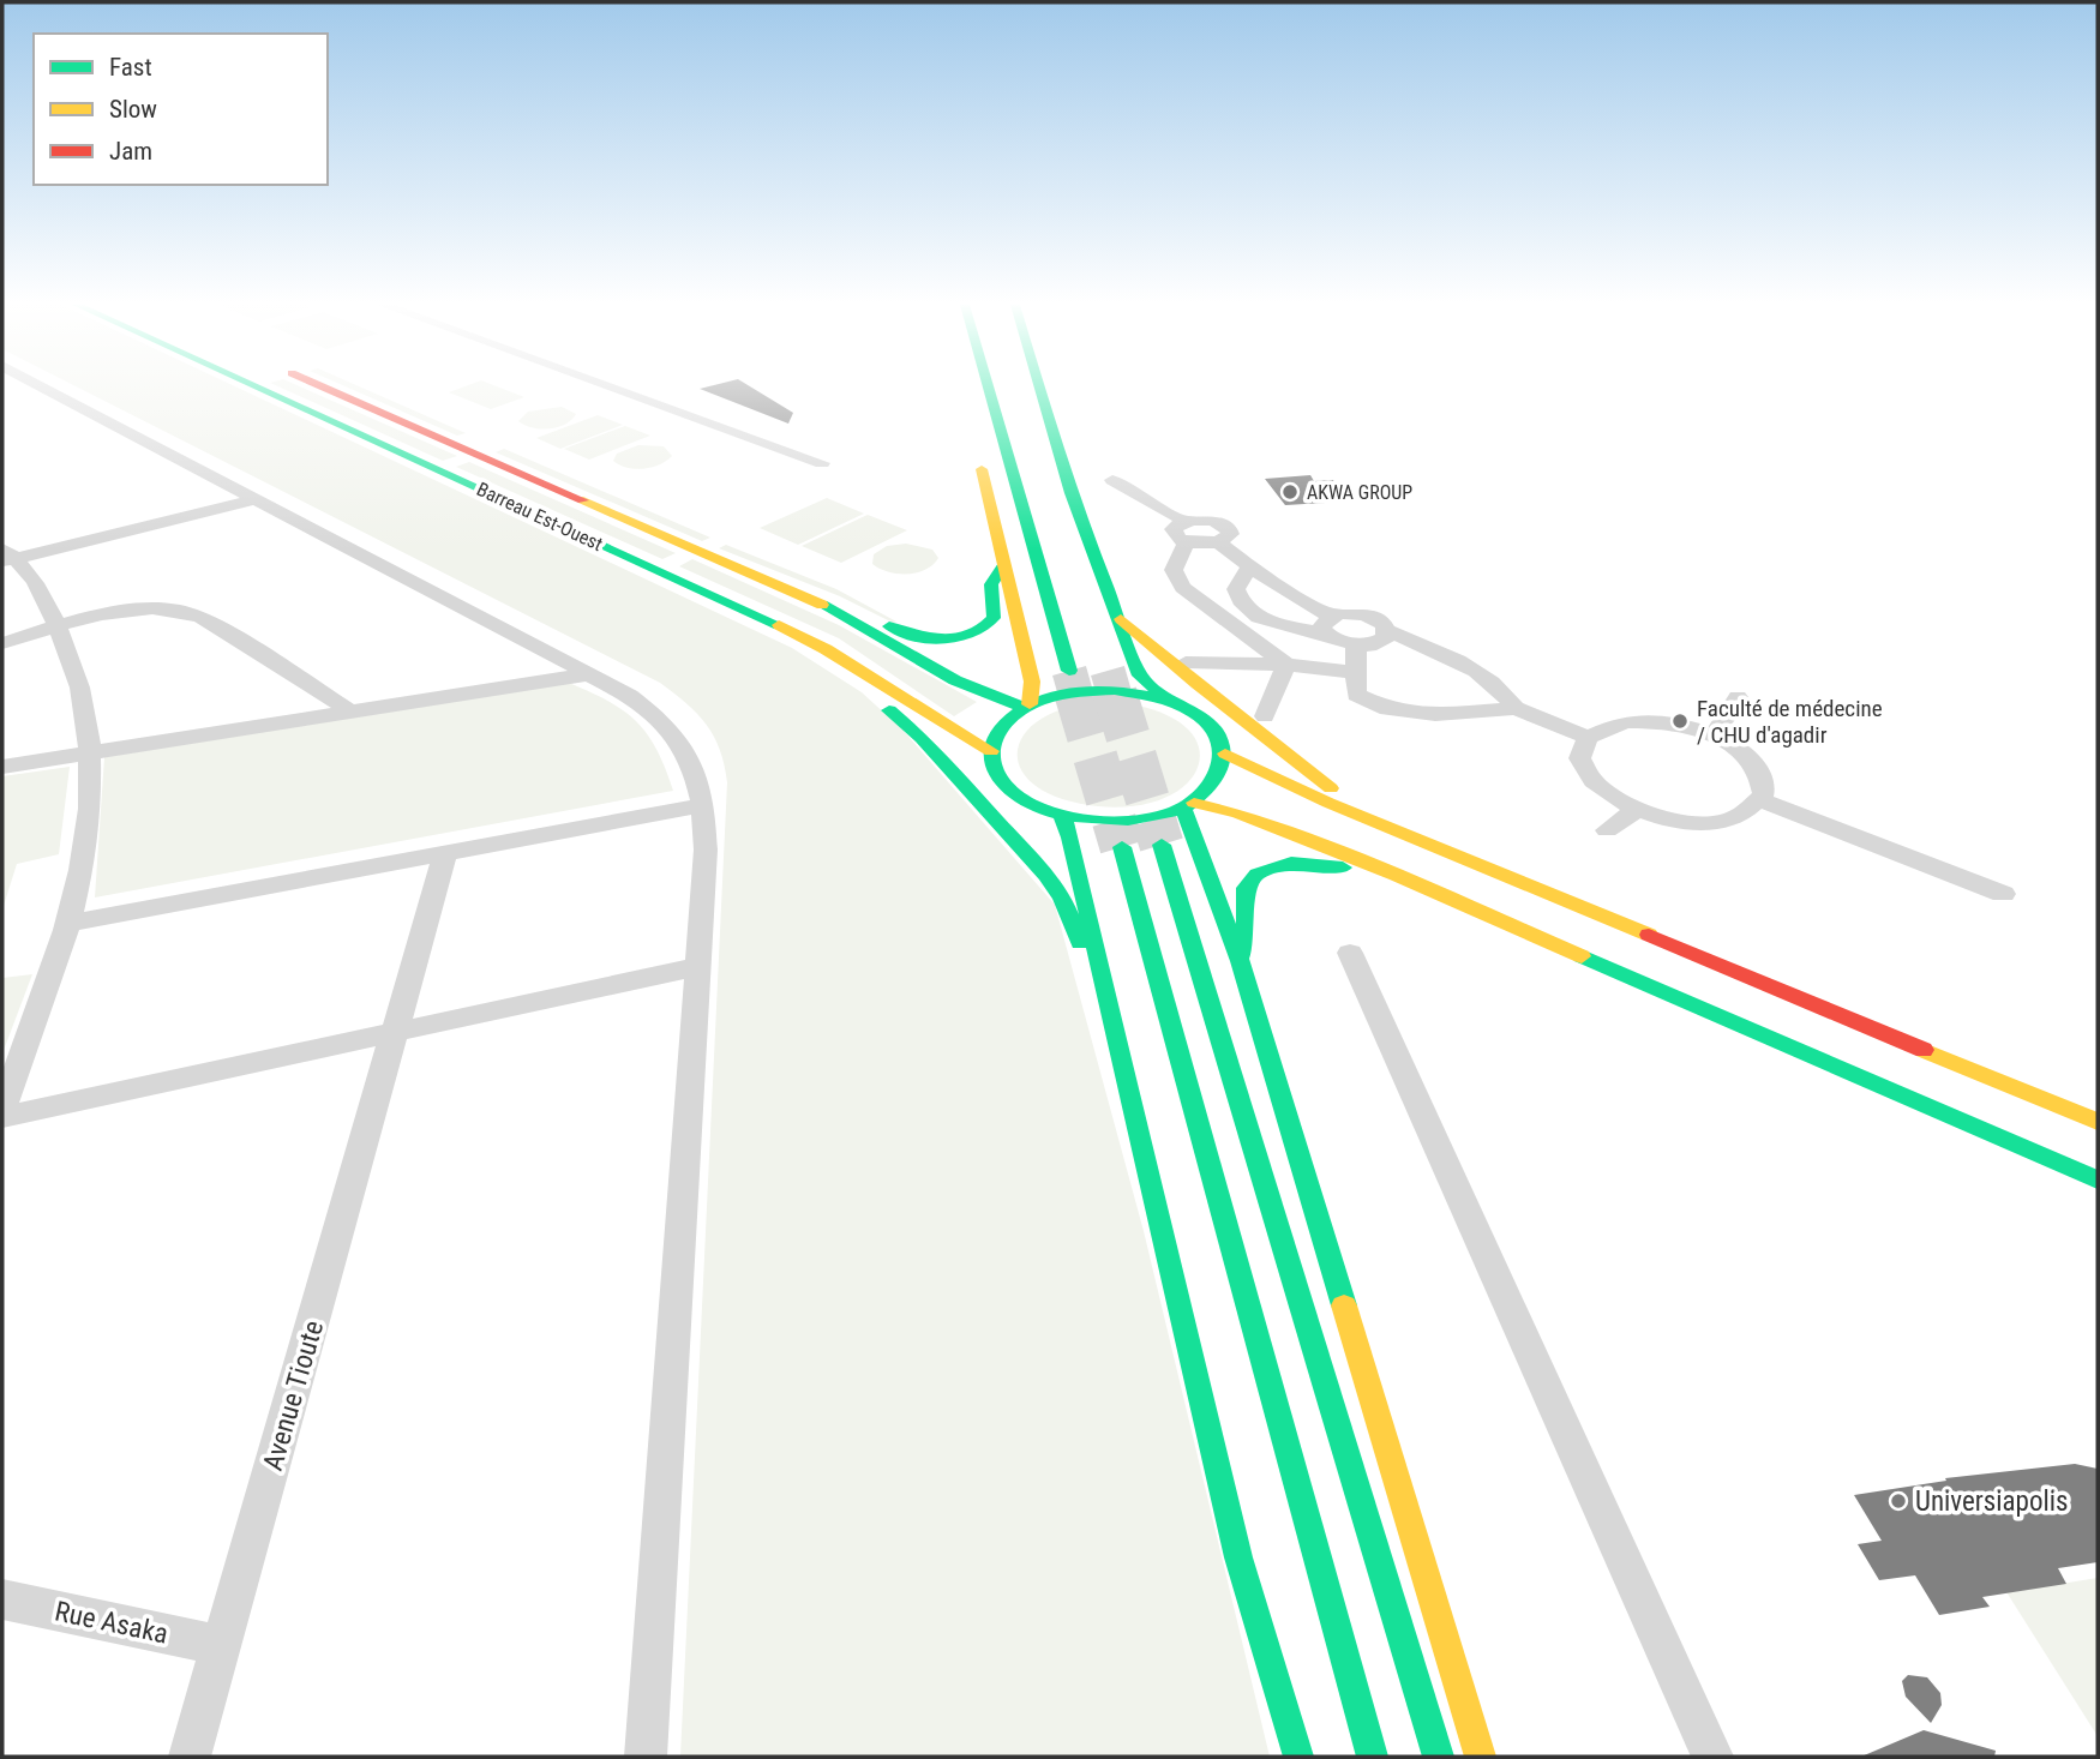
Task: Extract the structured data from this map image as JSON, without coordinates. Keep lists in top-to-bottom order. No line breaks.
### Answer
{"streets":{"main road":["Barreau Est-Ouest"],"street":["Avenue Tioute","Rue Asaka"]},"crossings":[["Avenue Tioute","Rue Asaka"]],"places":["AKWA GROUP","Faculté de médecine / CHU d'agadir","Universiapolis"],"legend":["Fast","Slow","Jam"]}
